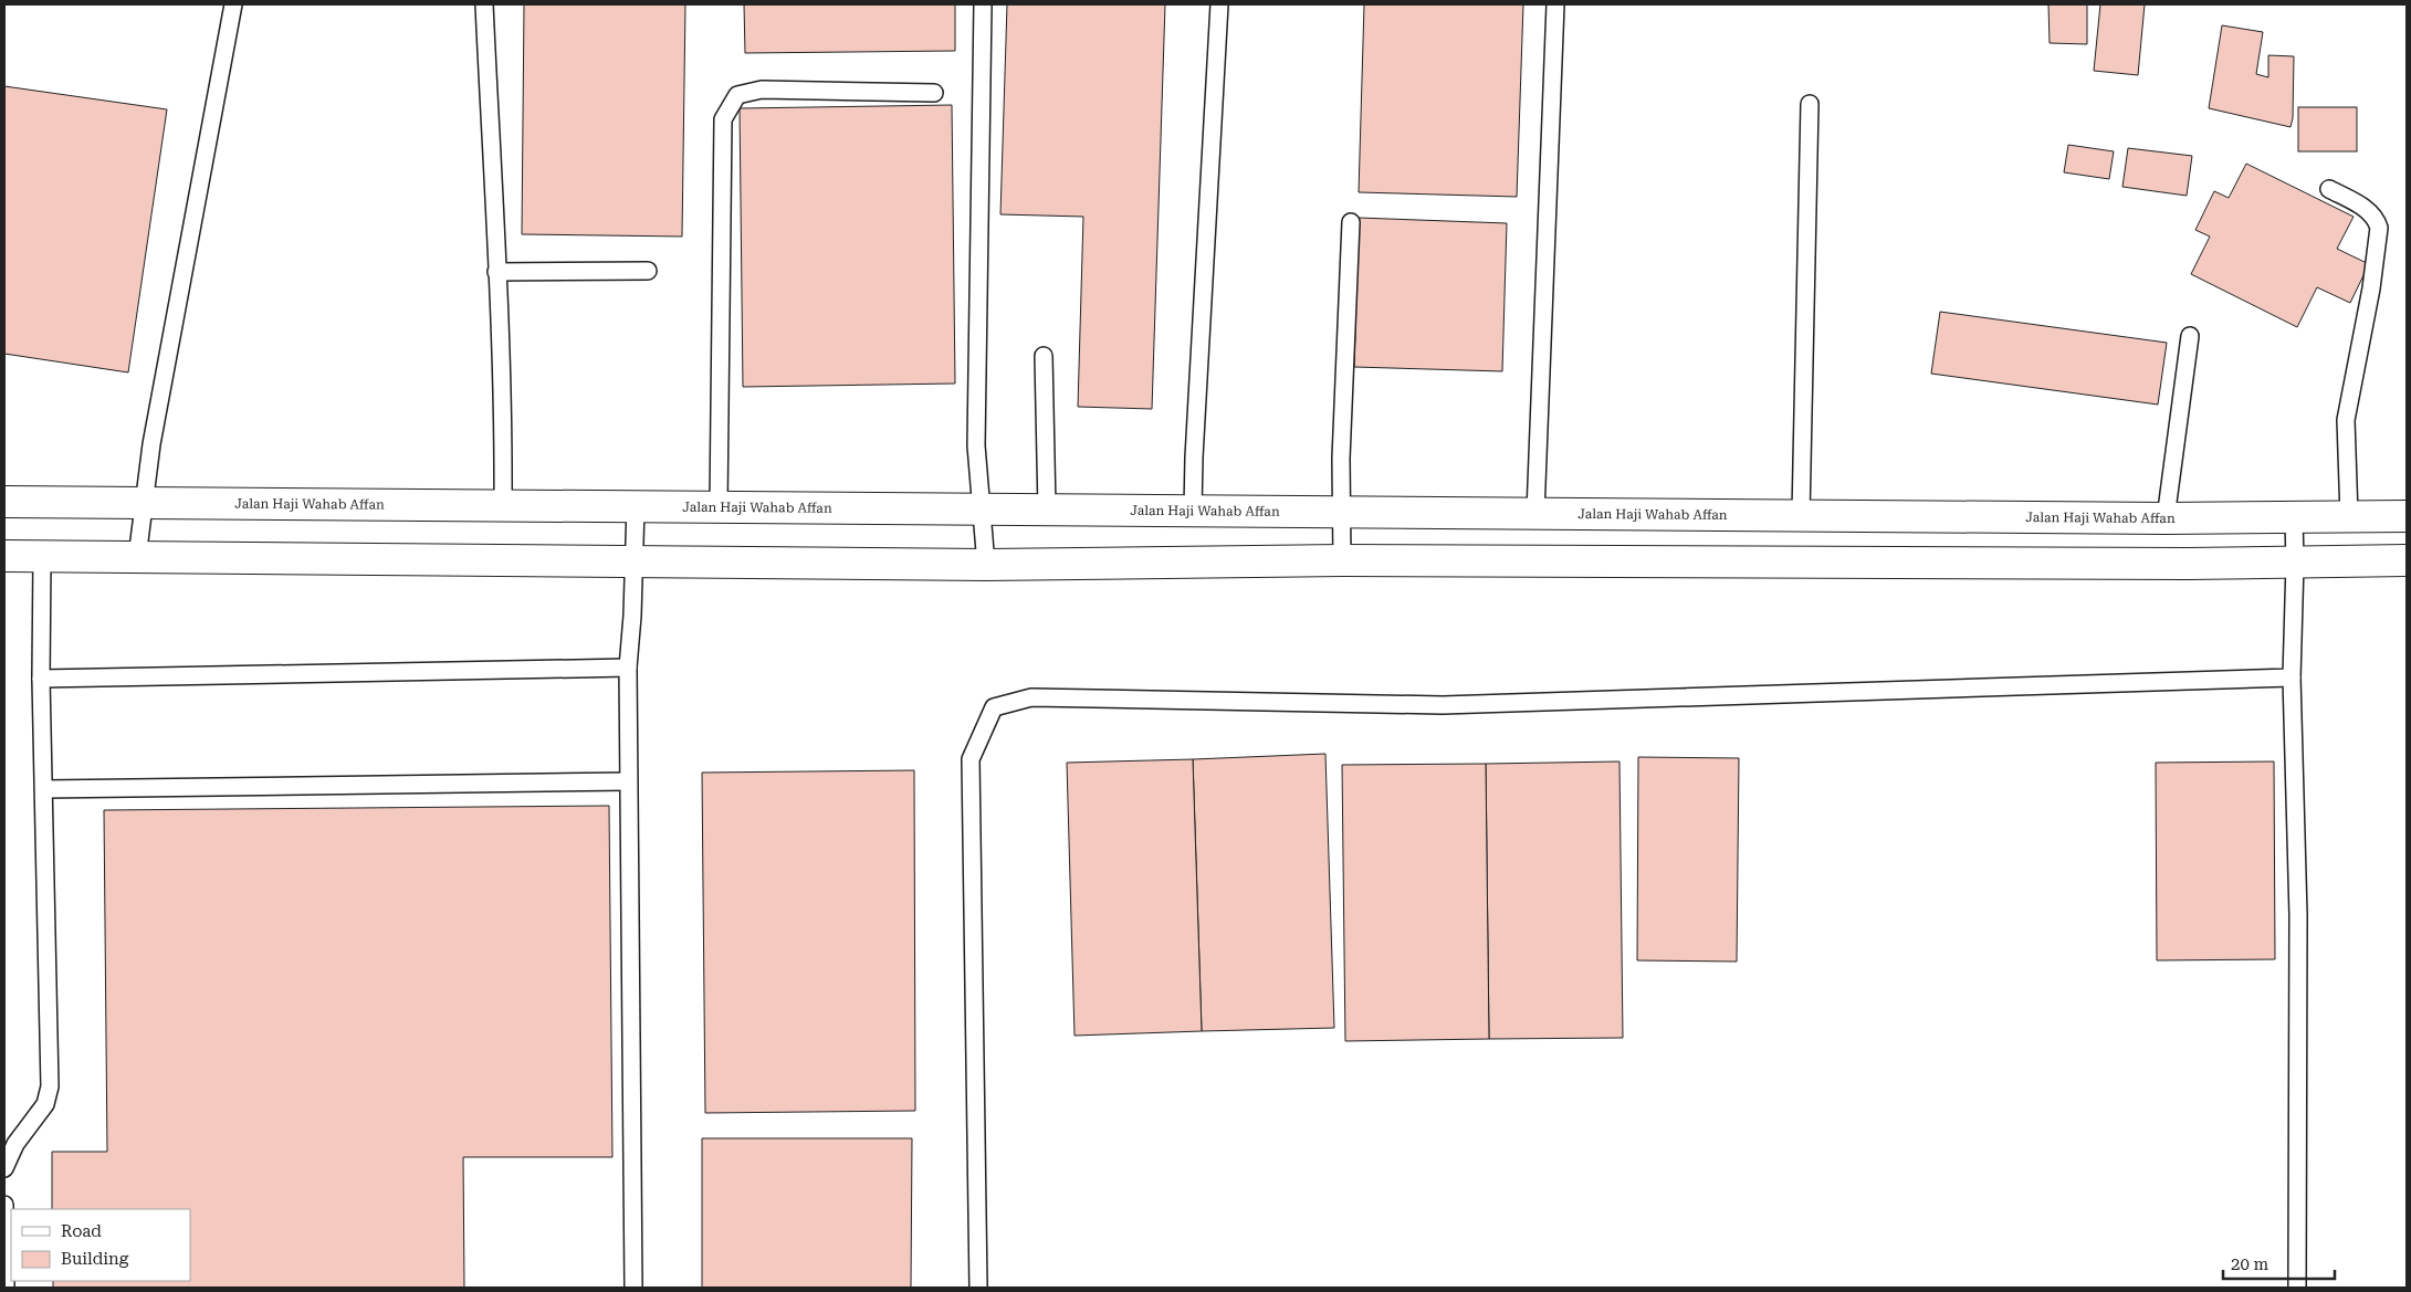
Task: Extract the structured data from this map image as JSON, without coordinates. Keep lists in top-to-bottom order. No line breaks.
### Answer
{"streets":{"street":["Jalan Haji Wahab Affan"]},"legend":["Road","Building"],"scale_bar":"20 m"}
